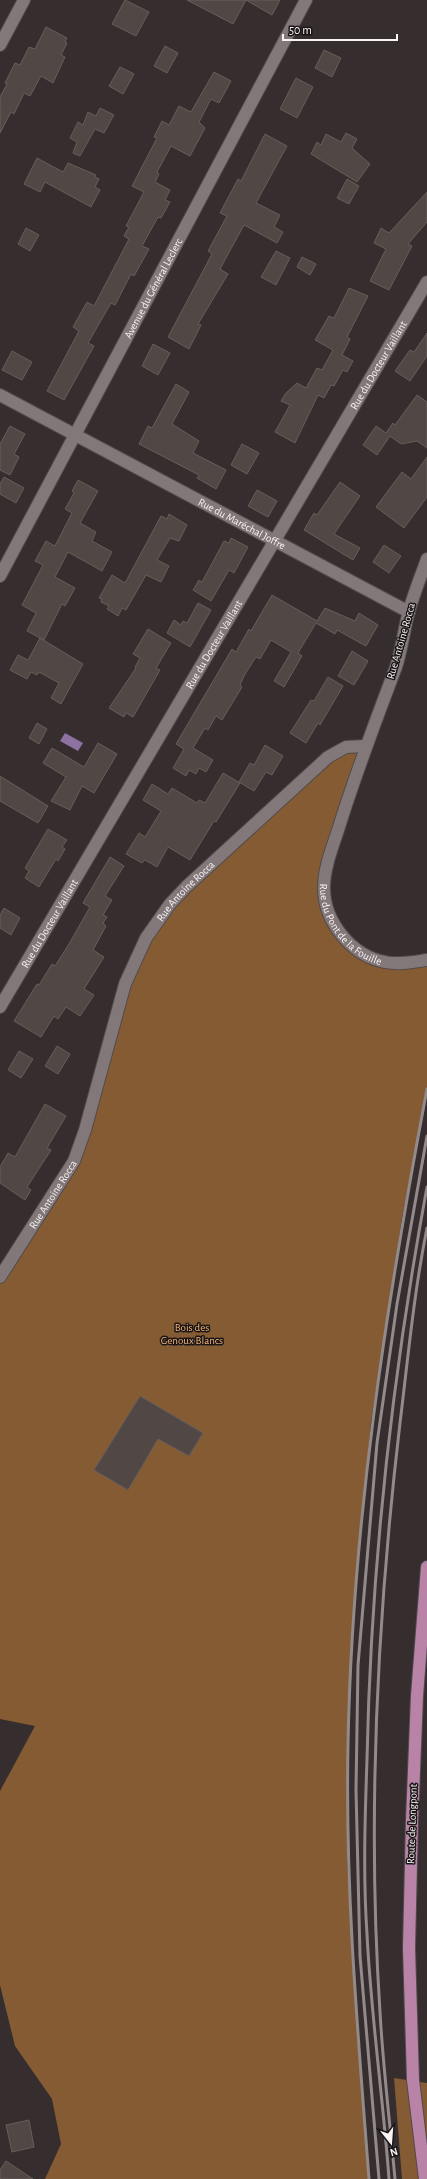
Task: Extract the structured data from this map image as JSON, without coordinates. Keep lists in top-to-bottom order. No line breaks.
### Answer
{"streets":{"main road":["Route de Longpont"],"street":["Avenue du Général Leclerc","Rue du Docteur Vaillant","Rue du Maréchal Joffre","Rue Antoine Rocca","Rue du Pont de la Fouille"]},"crossings":[["Avenue du Général Leclerc","Rue du Maréchal Joffre"],["Rue du Docteur Vaillant","Rue du Maréchal Joffre"],["Rue du Maréchal Joffre","Rue Antoine Rocca"],["Rue Antoine Rocca","Rue du Pont de la Fouille"]],"parks":["Bois des Genoux Blancs"],"scale_bar":"50 m","north":"bottom"}
